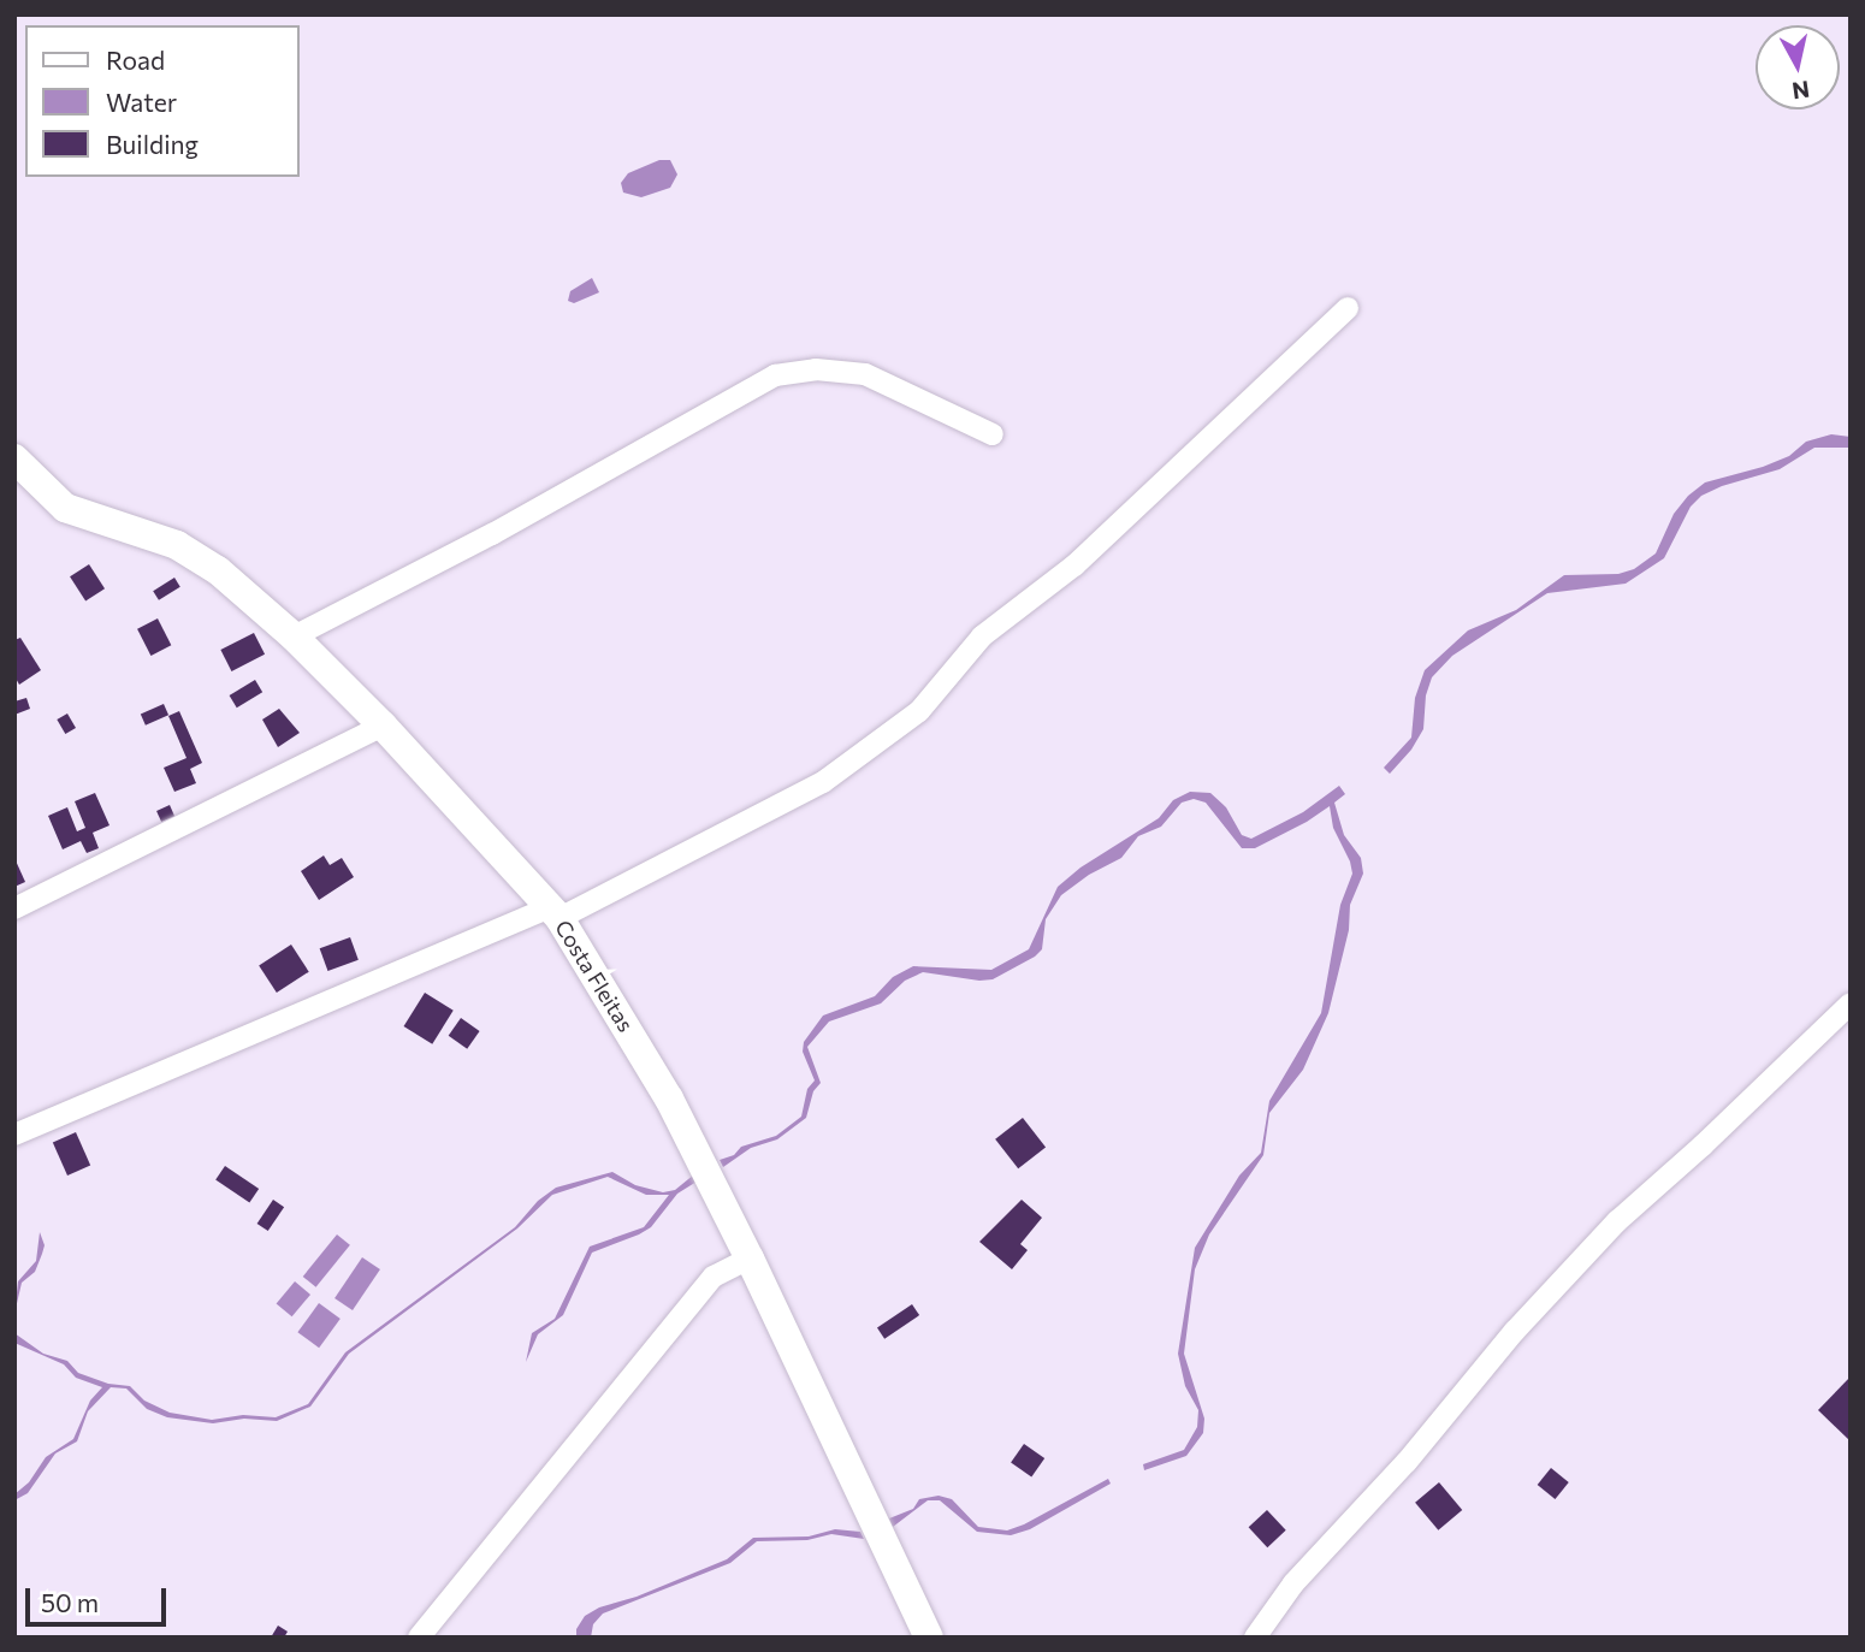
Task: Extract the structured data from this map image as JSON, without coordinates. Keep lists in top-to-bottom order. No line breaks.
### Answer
{"streets":{"main road":["Costa Fleitas"]},"legend":["Road","Water","Building"],"scale_bar":"50 m","north":"bottom"}
